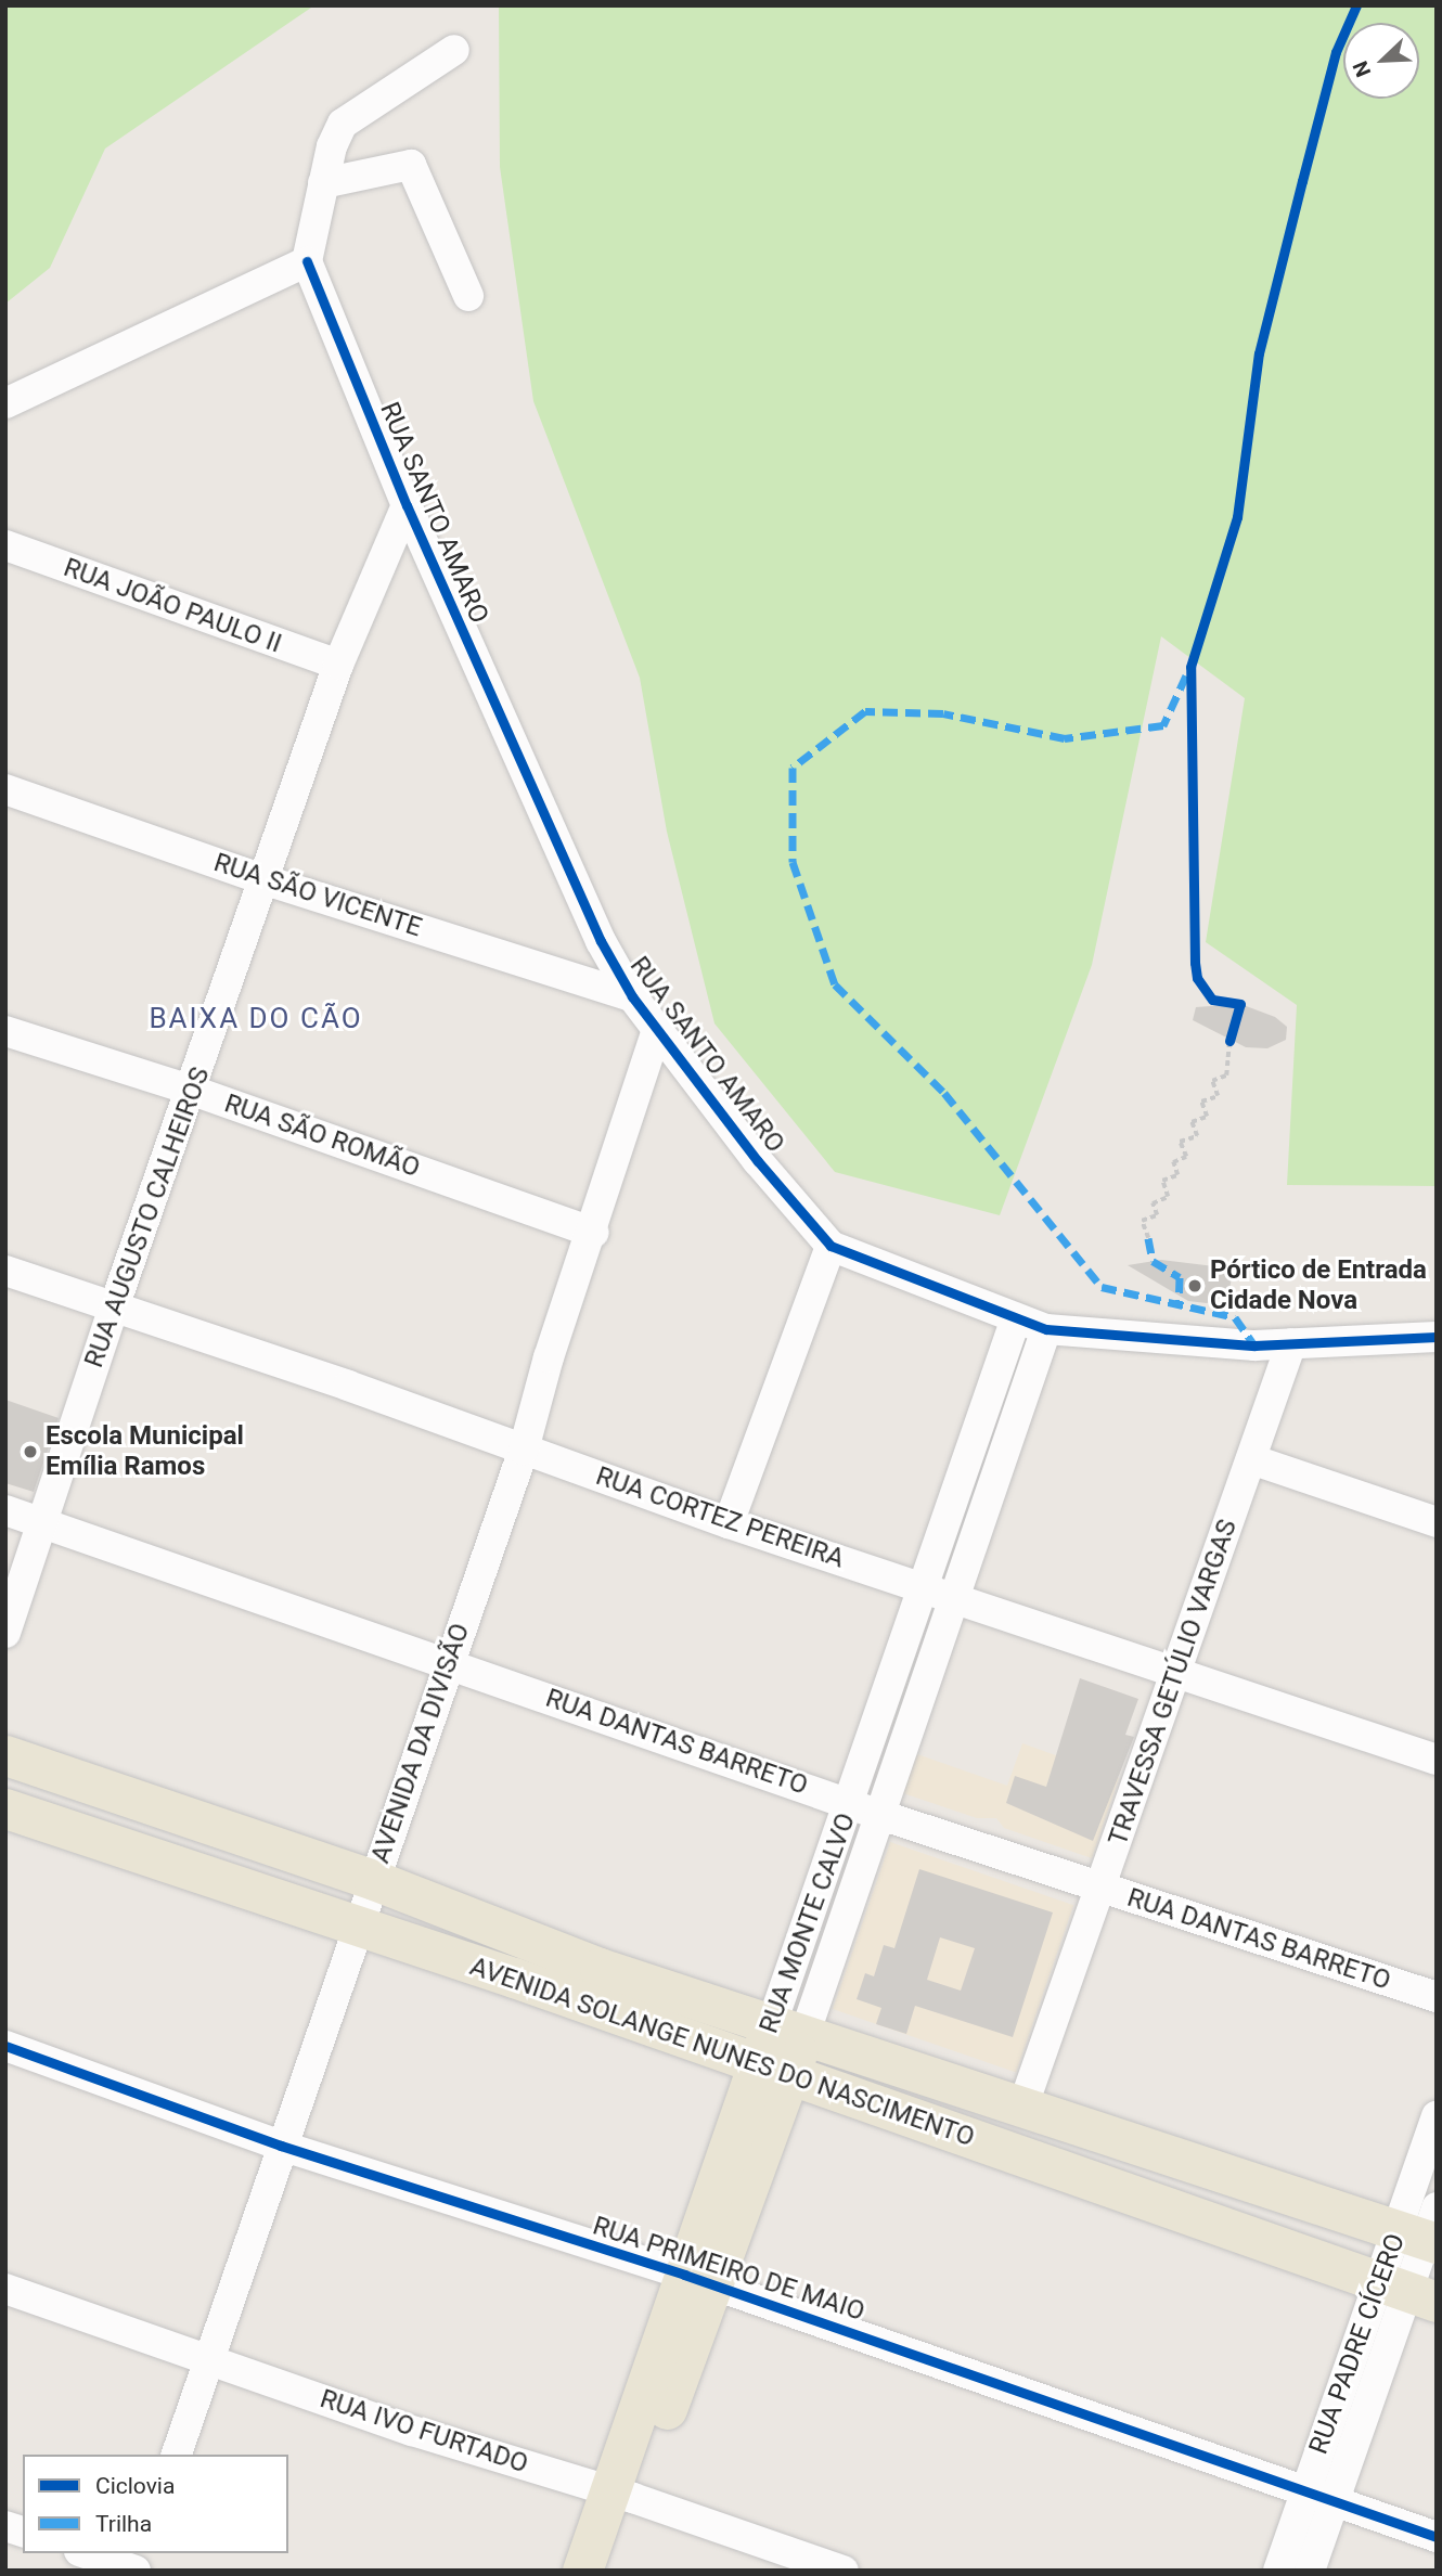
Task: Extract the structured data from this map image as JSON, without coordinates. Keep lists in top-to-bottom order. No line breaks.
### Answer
{"streets":{"main road":["RUA MONTE CALVO","AVENIDA SOLANGE NUNES DO NASCIMENTO"],"street":["RUA SANTO AMARO","RUA JOÃO PAULO II","RUA SÃO VICENTE","RUA SÃO ROMÃO","RUA AUGUSTO CALHEIROS","RUA CORTEZ PEREIRA","TRAVESSA GETÚLIO VARGAS","RUA DANTAS BARRETO","AVENIDA DA DIVISÃO","RUA PRIMEIRO DE MAIO","RUA PADRE CÍCERO","RUA IVO FURTADO"]},"crossings":[["RUA SANTO AMARO","RUA SÃO VICENTE"],["RUA SANTO AMARO","RUA AUGUSTO CALHEIROS"],["RUA SANTO AMARO","TRAVESSA GETÚLIO VARGAS"],["RUA SANTO AMARO","AVENIDA DA DIVISÃO"],["RUA SANTO AMARO","RUA MONTE CALVO"],["RUA JOÃO PAULO II","RUA AUGUSTO CALHEIROS"],["RUA SÃO VICENTE","RUA AUGUSTO CALHEIROS"],["RUA SÃO ROMÃO","RUA AUGUSTO CALHEIROS"],["RUA SÃO ROMÃO","AVENIDA DA DIVISÃO"],["RUA AUGUSTO CALHEIROS","RUA CORTEZ PEREIRA"],["RUA AUGUSTO CALHEIROS","RUA DANTAS BARRETO"],["RUA CORTEZ PEREIRA","TRAVESSA GETÚLIO VARGAS"],["RUA CORTEZ PEREIRA","AVENIDA DA DIVISÃO"],["RUA CORTEZ PEREIRA","RUA MONTE CALVO"],["TRAVESSA GETÚLIO VARGAS","RUA DANTAS BARRETO"],["TRAVESSA GETÚLIO VARGAS","AVENIDA SOLANGE NUNES DO NASCIMENTO"],["RUA DANTAS BARRETO","AVENIDA DA DIVISÃO"],["RUA DANTAS BARRETO","RUA MONTE CALVO"],["AVENIDA DA DIVISÃO","AVENIDA SOLANGE NUNES DO NASCIMENTO"],["AVENIDA DA DIVISÃO","RUA PRIMEIRO DE MAIO"],["AVENIDA DA DIVISÃO","RUA IVO FURTADO"],["RUA MONTE CALVO","AVENIDA SOLANGE NUNES DO NASCIMENTO"],["RUA MONTE CALVO","RUA PRIMEIRO DE MAIO"],["RUA MONTE CALVO","RUA IVO FURTADO"],["AVENIDA SOLANGE NUNES DO NASCIMENTO","RUA PADRE CÍCERO"],["RUA PRIMEIRO DE MAIO","RUA PADRE CÍCERO"]],"districts":["BAIXA DO CÃO"],"places":["Pórtico de Entrada Cidade Nova","Escola Municipal Emília Ramos"],"legend":["Ciclovia","Trilha"],"north":"bottom left"}
